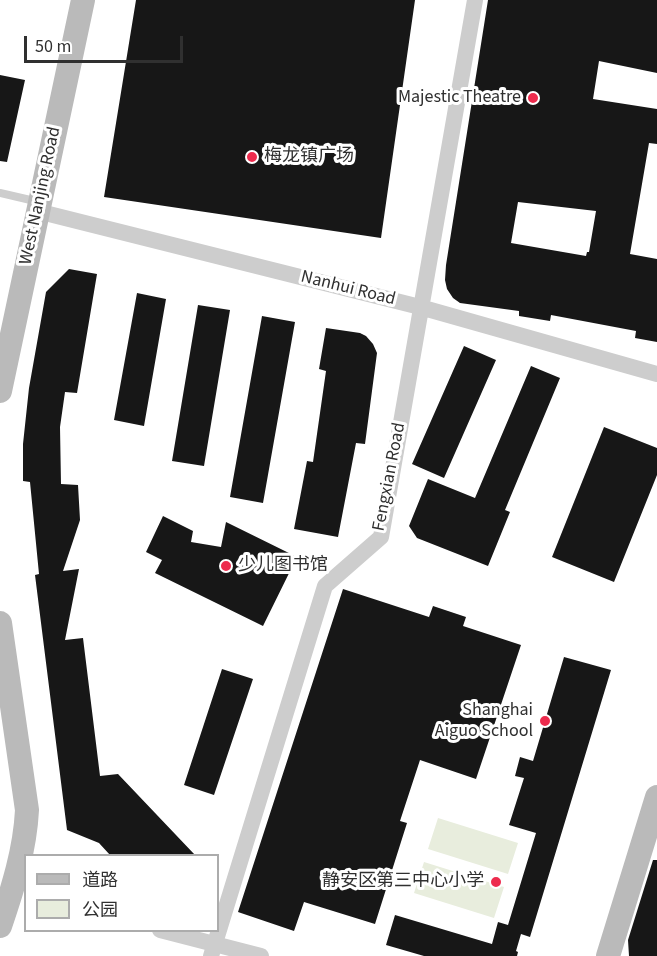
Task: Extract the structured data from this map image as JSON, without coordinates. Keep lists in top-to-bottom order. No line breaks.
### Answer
{"streets":{"main road":["West Nanjing Road"],"street":["Nanhui Road","Fengxian Road"]},"crossings":[["West Nanjing Road","Nanhui Road"],["Nanhui Road","Fengxian Road"]],"places":["Majestic Theatre","梅龙镇广场","少儿图书馆","Shanghai Aiguo School","静安区第三中心小学"],"legend":["道路","公园"],"scale_bar":"50 m"}
